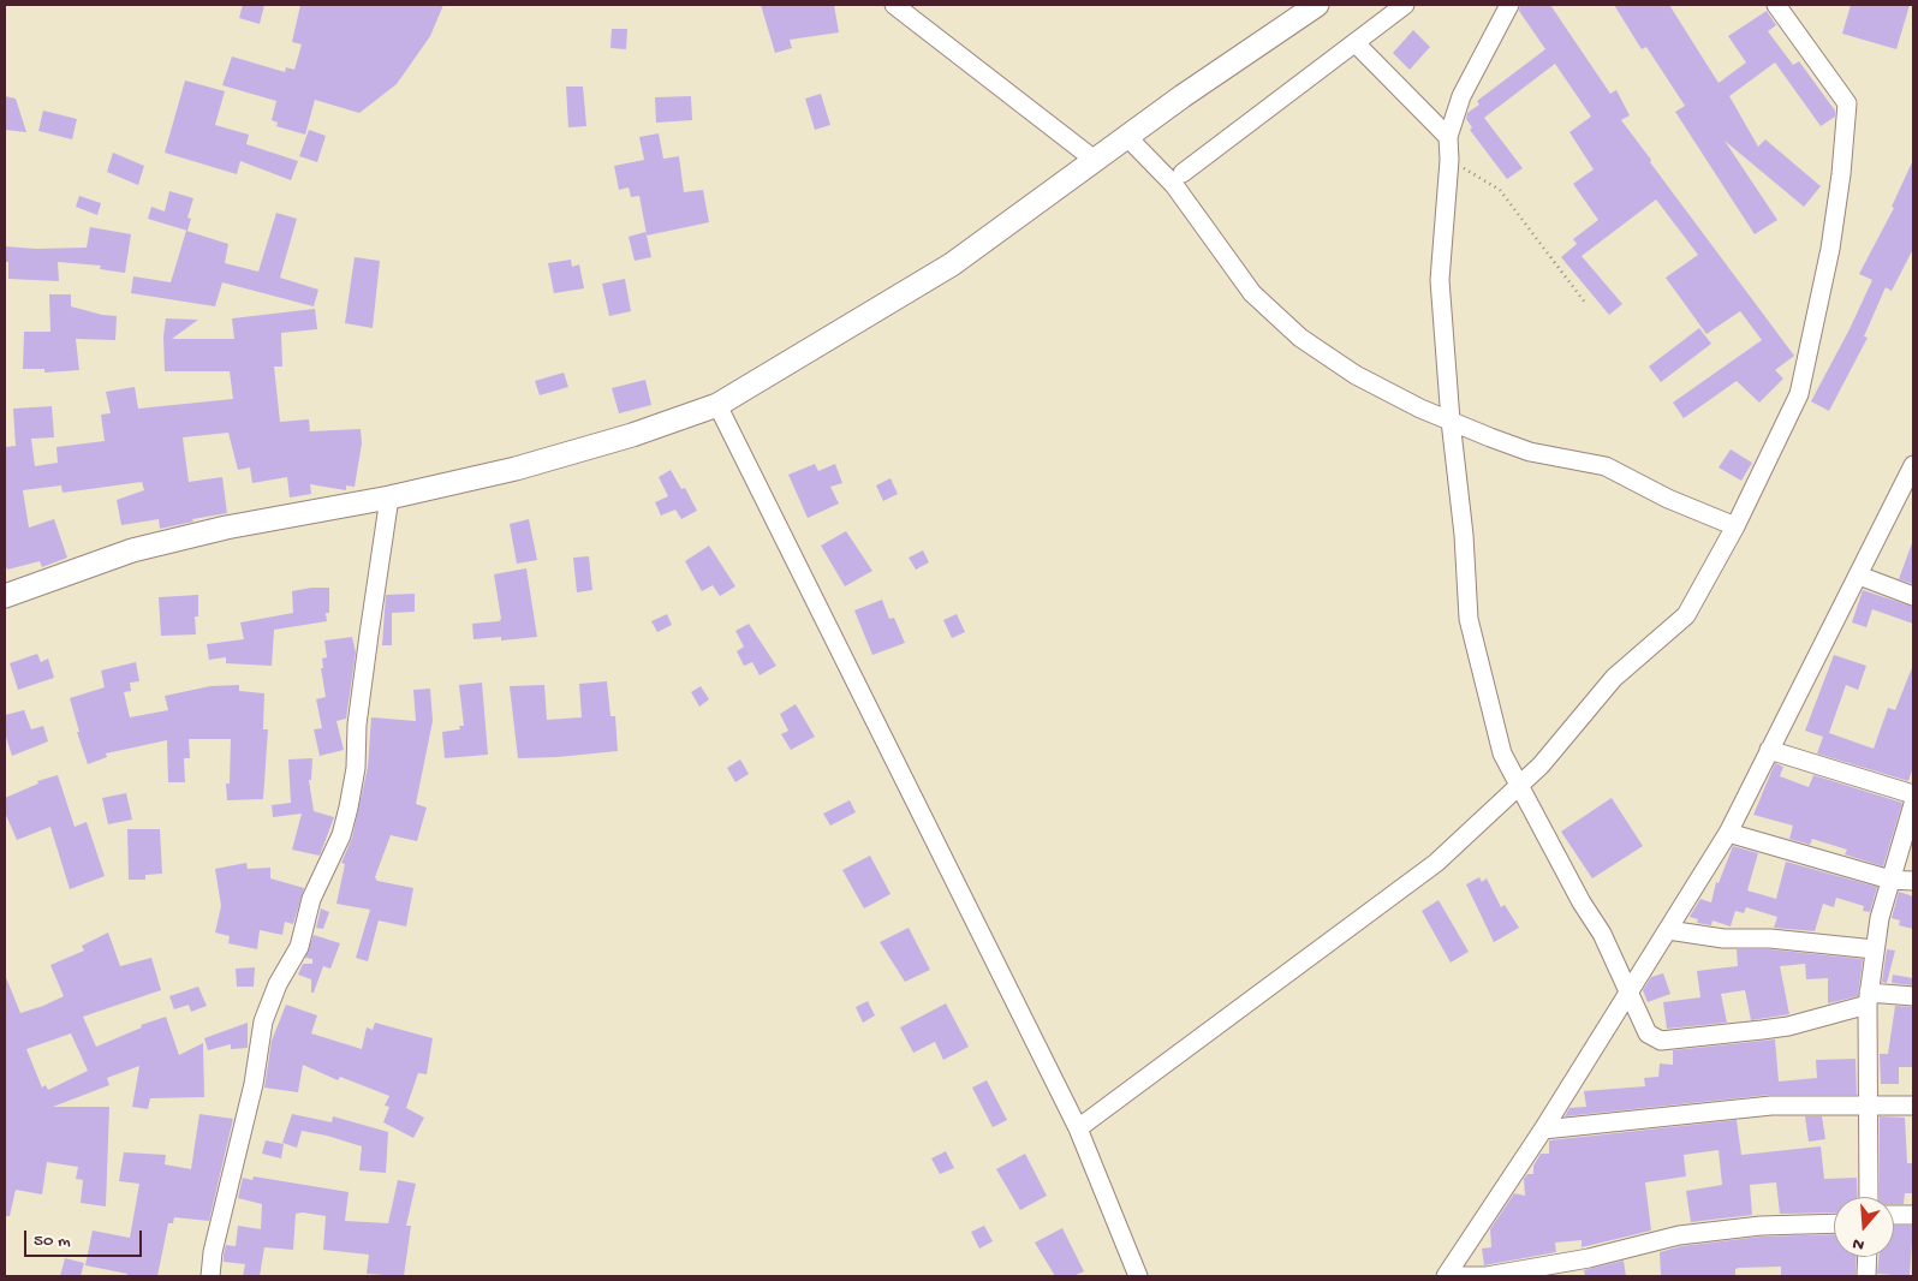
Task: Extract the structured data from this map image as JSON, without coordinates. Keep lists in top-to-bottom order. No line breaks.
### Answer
{"scale_bar":"50 m","north":"bottom"}
